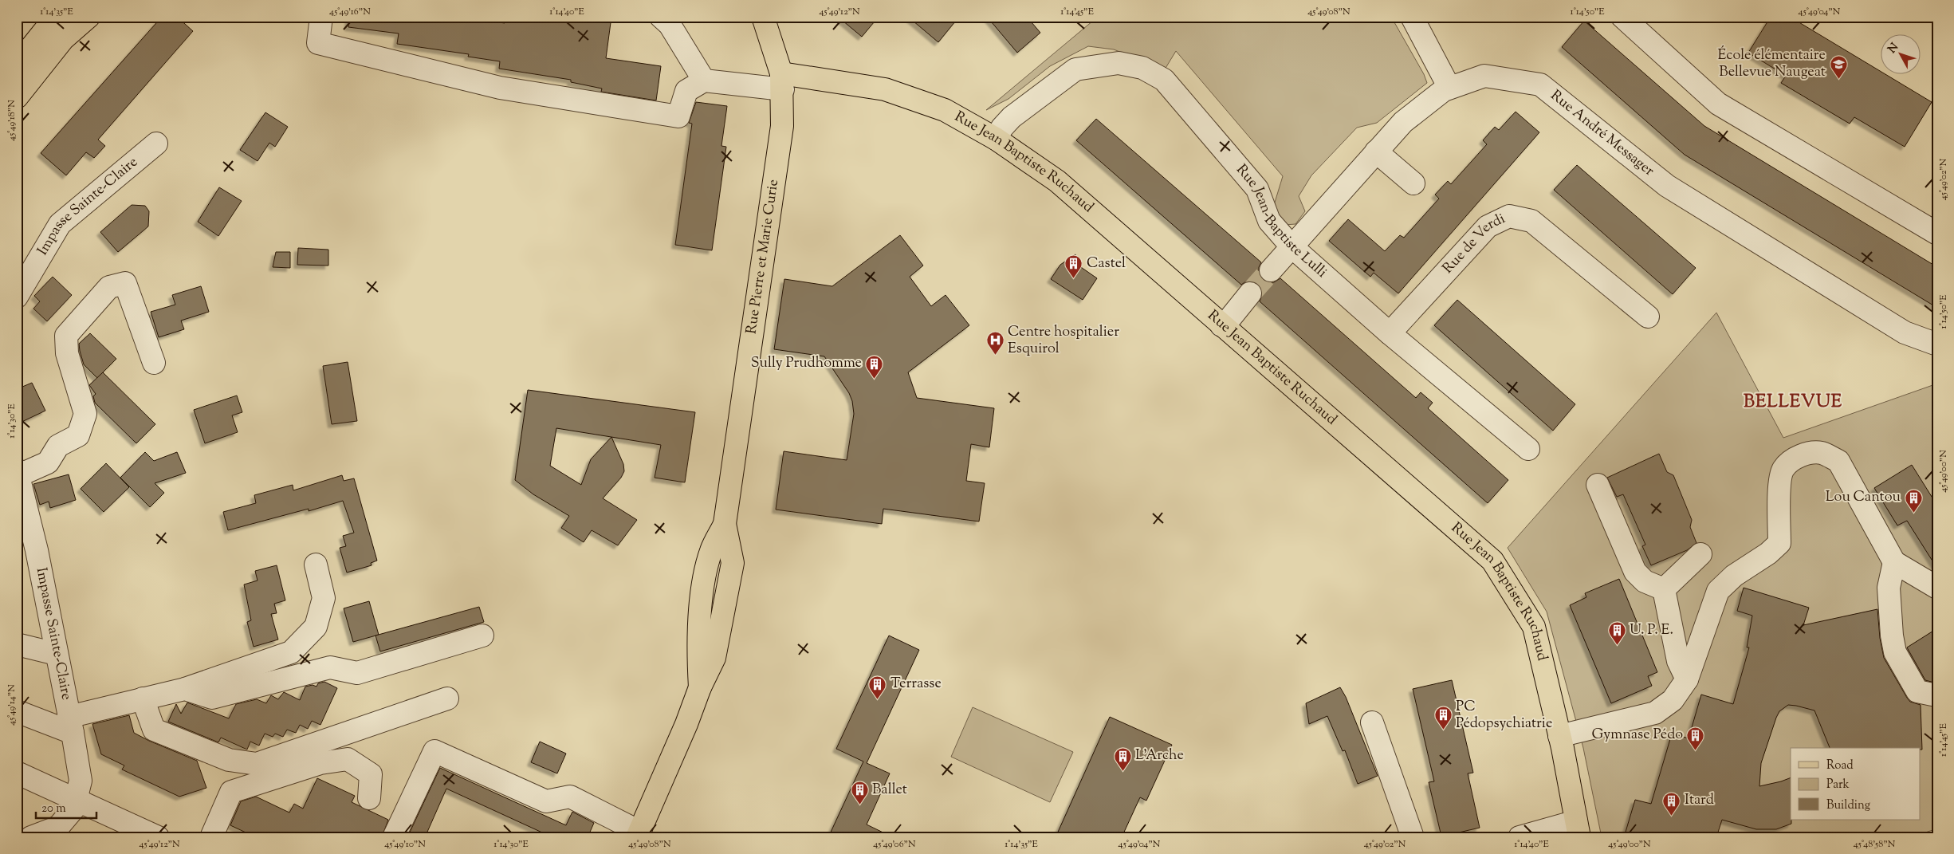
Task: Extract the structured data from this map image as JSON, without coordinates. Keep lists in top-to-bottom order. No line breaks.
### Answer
{"streets":{"main road":["Rue Jean Baptiste Ruchaud","Rue Pierre et Marie Curie"],"street":["Rue André Messager","Impasse Sainte-Claire","Rue Jean-Baptiste Lulli","Rue de Verdi"]},"crossings":[["Rue André Messager","Rue Jean-Baptiste Lulli"],["Rue Jean Baptiste Ruchaud","Rue Jean-Baptiste Lulli"],["Rue Jean Baptiste Ruchaud","Rue Pierre et Marie Curie"],["Rue Jean-Baptiste Lulli","Rue de Verdi"]],"districts":["BELLEVUE"],"places":{"school or university":["École élémentaire Bellevue Naugeat"],"building":["Castel","Sully Prudhomme","Lou Cantou","U. P. E.","Terrasse","PC Pédopsychiatrie","Gymnase Pédo","L'Arche","Ballet","Itard"],"hospital":["Centre hospitalier Esquirol"]},"legend":["Road","Park","Building"],"scale_bar":"20 m","north":"top left","coordinates":["1°14'35\"E","45°49'16\"N","1°14'40\"E","45°49'12\"N","1°14'45\"E","45°49'08\"N","1°14'50\"E","45°49'04\"N","45°49'18\"N","45°49'02\"N","1°14'30\"E","45°49'00\"N","45°49'14\"N","45°49'10\"N","45°49'06\"N","45°48'58\"N"]}
